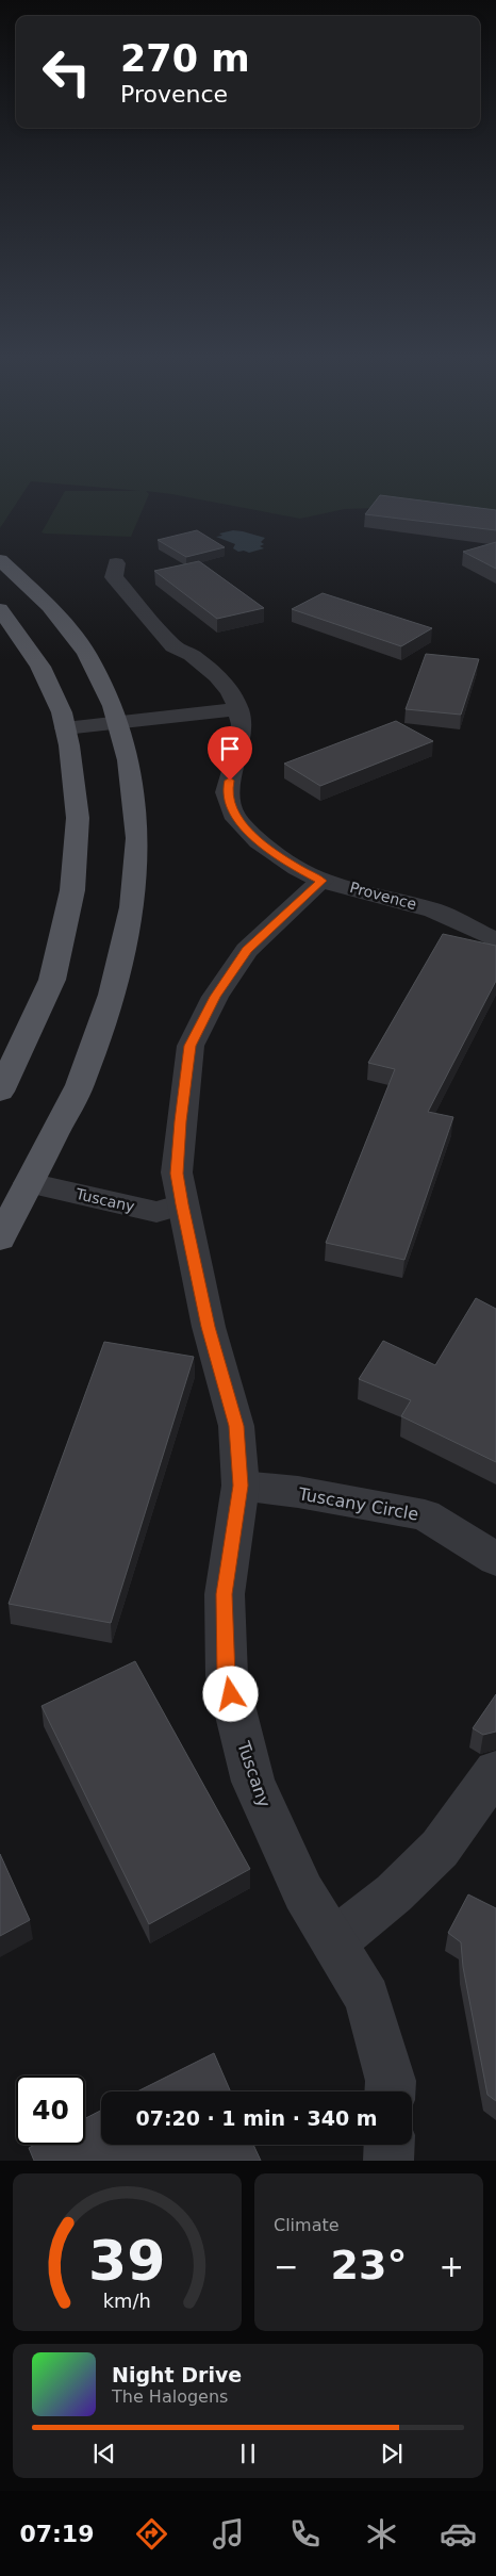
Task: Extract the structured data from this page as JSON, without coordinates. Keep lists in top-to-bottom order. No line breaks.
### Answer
{"streets":{"street":["Provence","Tuscany","Tuscany Circle"]},"crossings":[["Provence","Tuscany"],["Tuscany","Tuscany Circle"]],"page":{"turn":["270 m","Provence"],"limit":"40","trip":"07:20 · 1 min · 340 m","tile":"Climate","heat":["−","23°","+"],"song":["Night Drive","The Halogens"],"tabs":"07:19","gauge":["39","km/h"]}}
